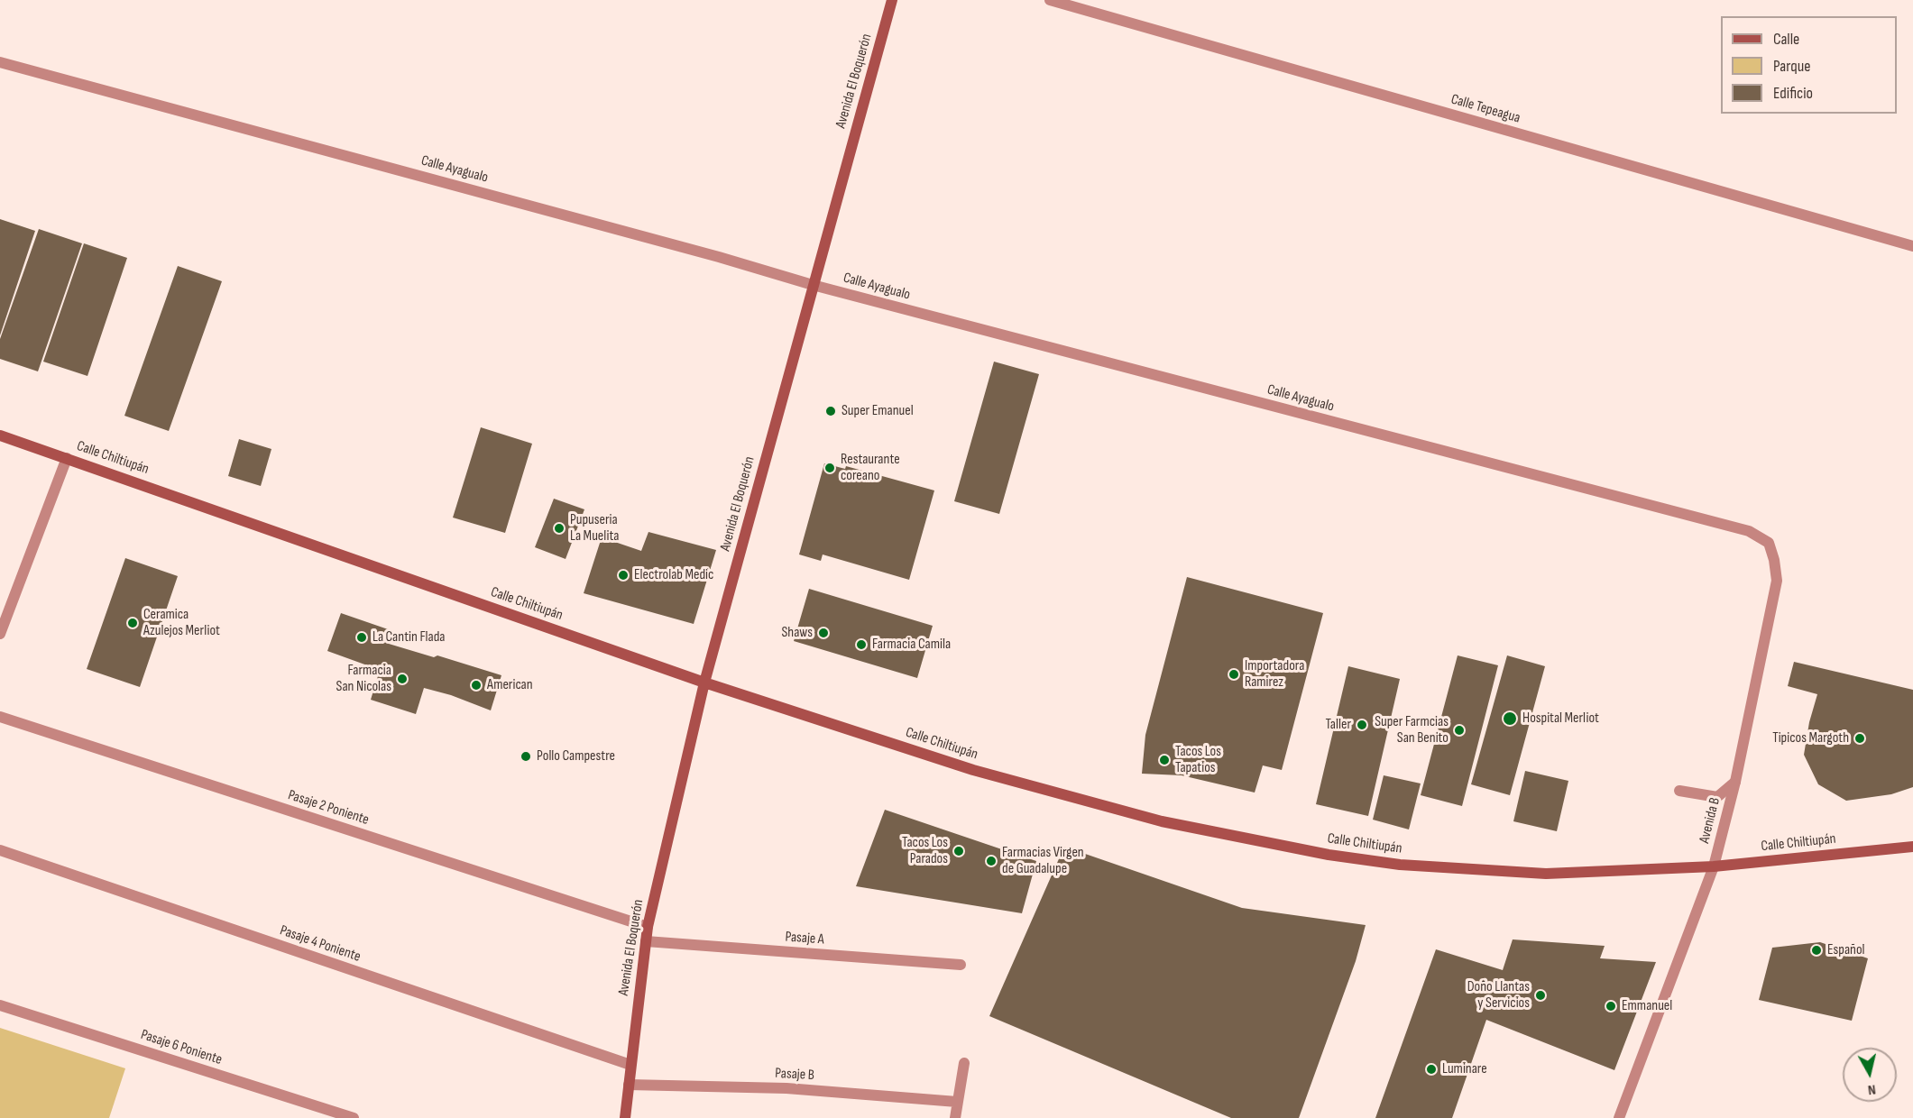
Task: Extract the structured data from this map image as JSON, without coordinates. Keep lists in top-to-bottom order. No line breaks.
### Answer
{"streets":{"main road":["Avenida El Boquerón","Calle Chiltiupán"],"street":["Calle Tepeagua","Calle Ayagualo","Pasaje 2 Poniente","Avenida B","Pasaje A","Pasaje 4 Poniente","Pasaje 6 Poniente","Pasaje B"]},"crossings":[["Avenida El Boquerón","Calle Ayagualo"],["Avenida El Boquerón","Calle Chiltiupán"],["Avenida El Boquerón","Pasaje 2 Poniente"],["Avenida El Boquerón","Pasaje A"],["Avenida El Boquerón","Pasaje 4 Poniente"],["Avenida El Boquerón","Pasaje B"],["Calle Ayagualo","Avenida B"],["Calle Chiltiupán","Avenida B"]],"places":["Super Emanuel","Restaurante coreano","Pupuseria La Muelita","Electrolab Medic","Ceramica Azulejos Merliot","Shaws","La Cantin Flada","Farmacia Camila","Importadora Ramirez","Farmacia San Nicolas","American","Hospital Merliot","Taller","Super Farmcias San Benito","Tipicos Margoth","Pollo Campestre","Tacos Los Tapatios","Tacos Los Parados","Farmacias Virgen de Guadalupe","Español","Doño Llantas y Servicios","Emmanuel","Luminare"],"legend":["Calle","Parque","Edificio"],"north":"bottom"}
